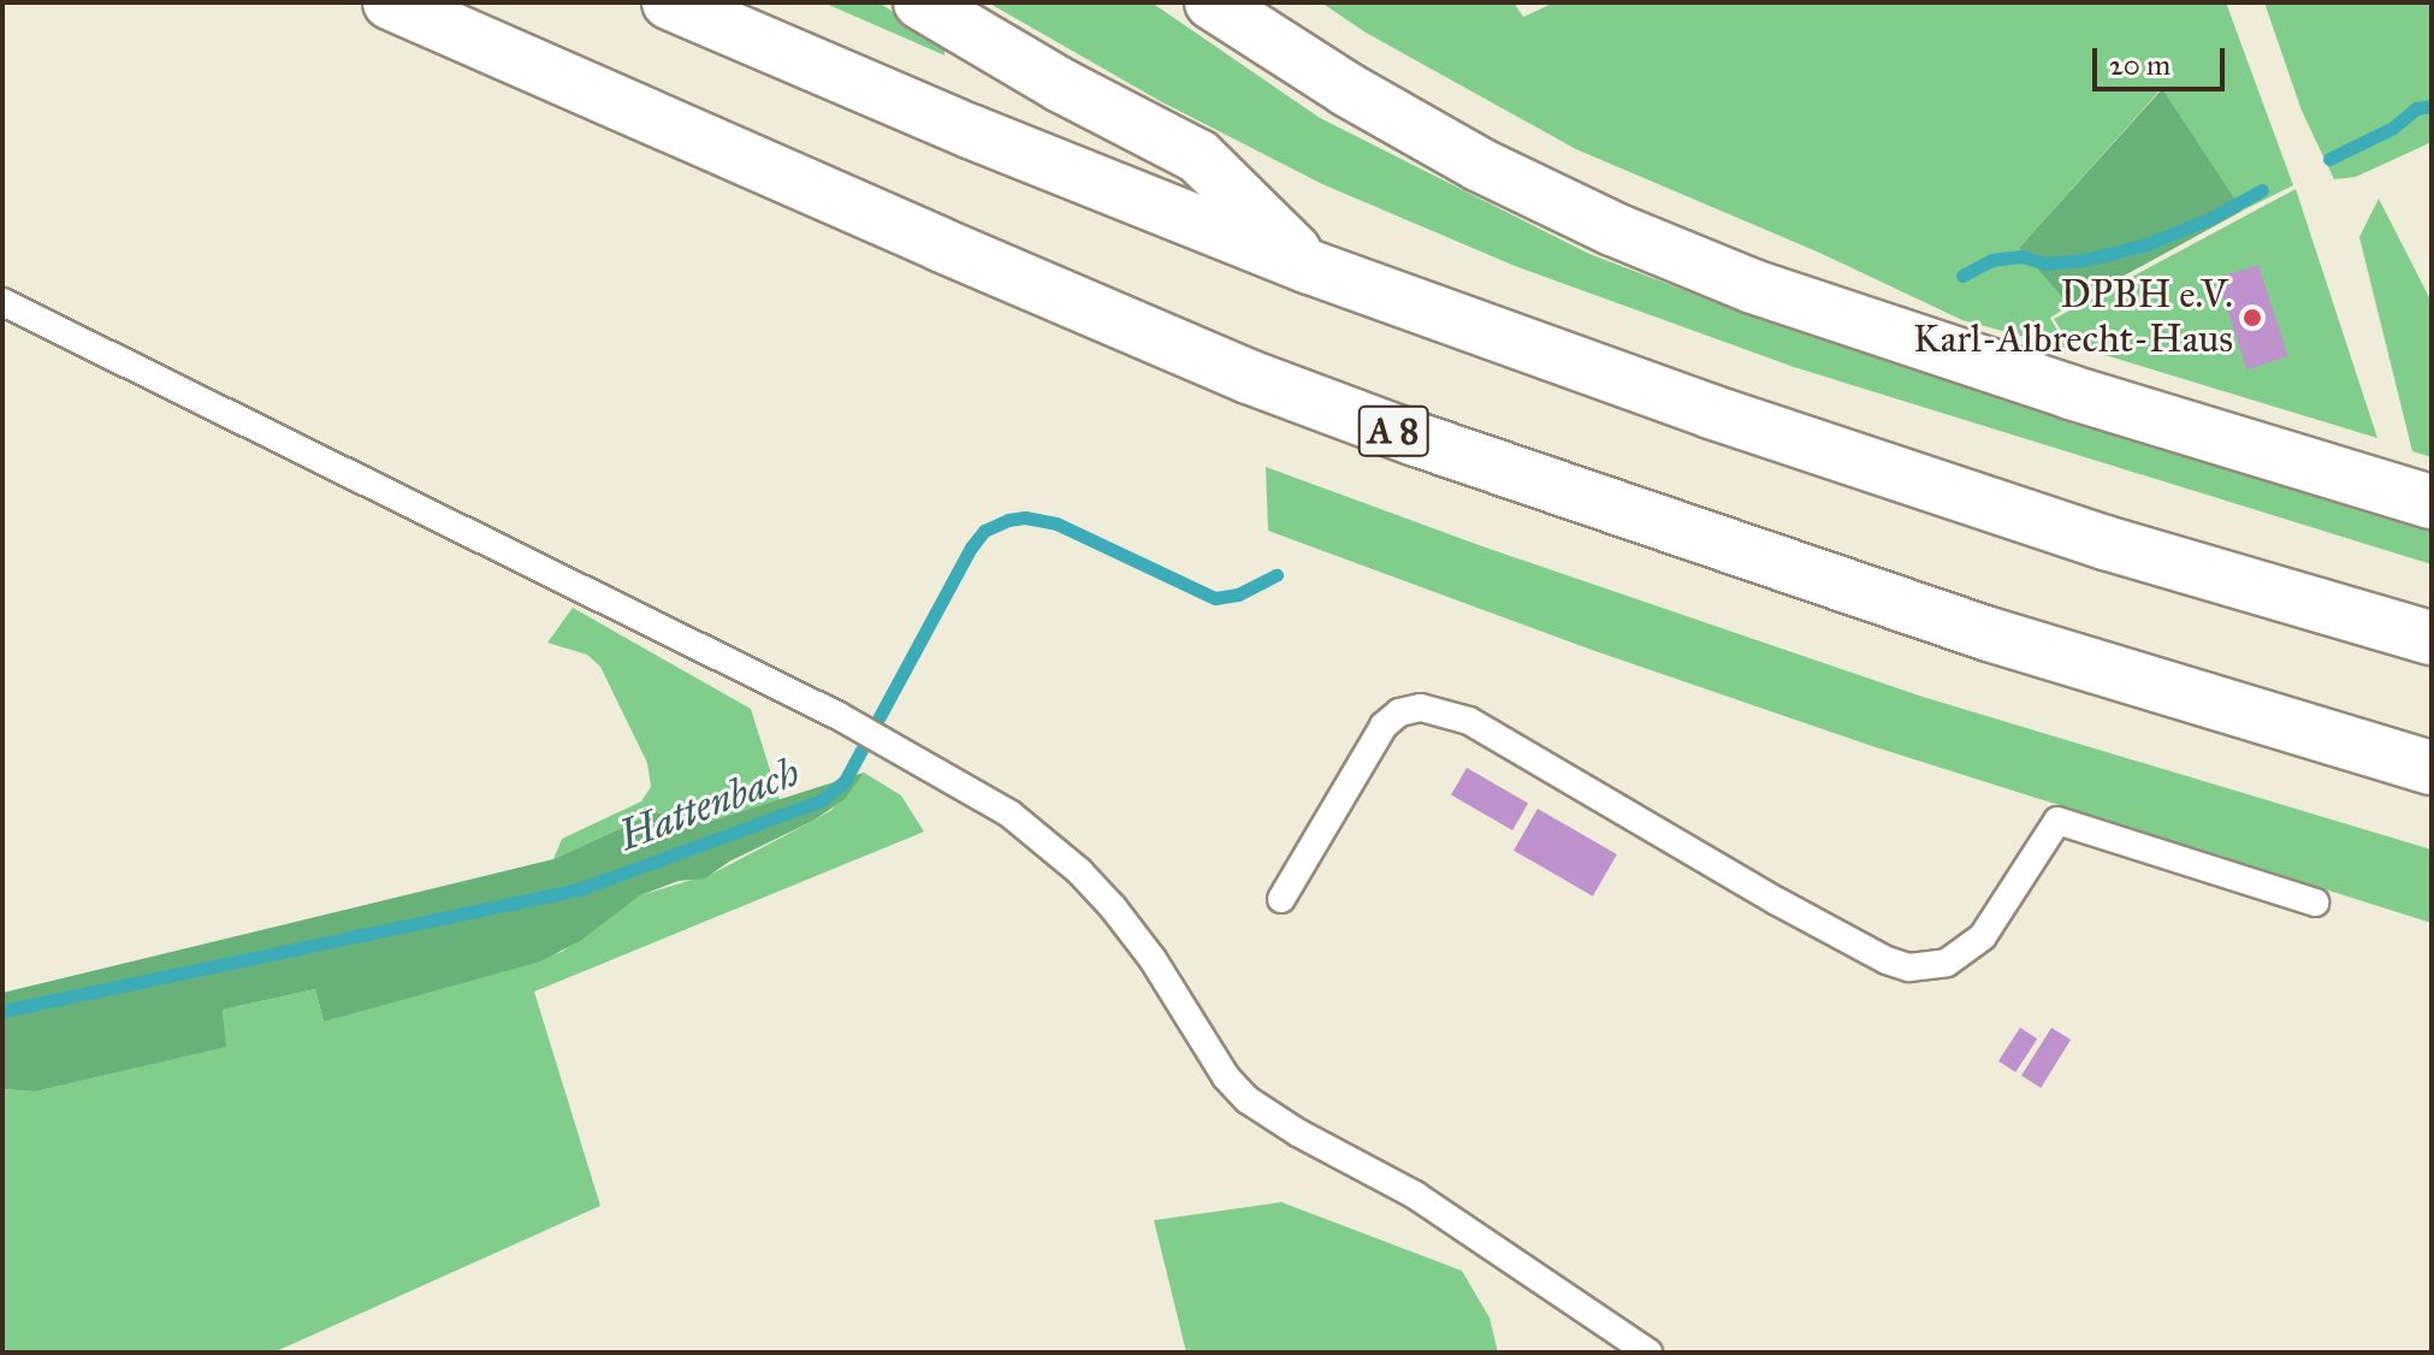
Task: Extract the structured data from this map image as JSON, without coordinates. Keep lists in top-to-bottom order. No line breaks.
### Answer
{"streets":{"highway":["A 8"]},"water":["Hattenbach"],"places":["DPBH e.V. Karl-Albrecht-Haus"],"scale_bar":"20 m"}
